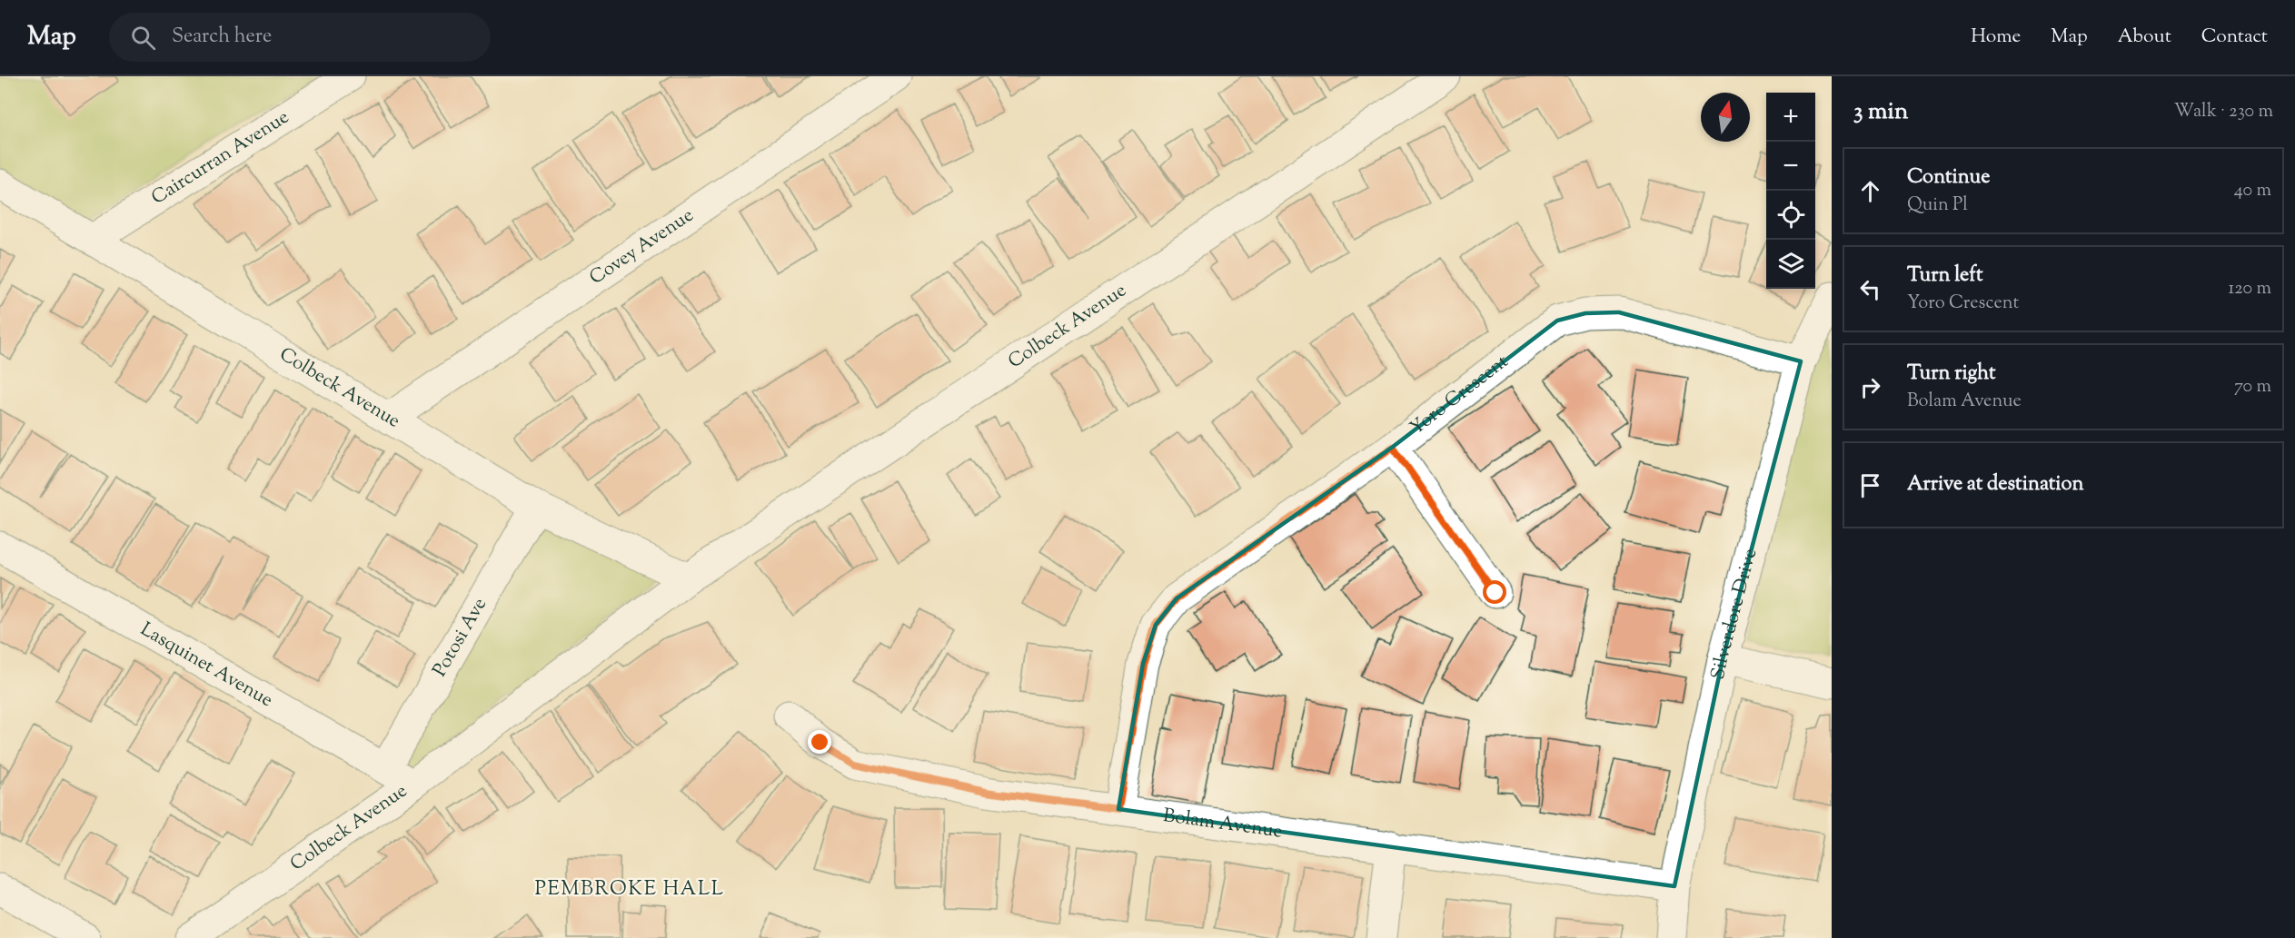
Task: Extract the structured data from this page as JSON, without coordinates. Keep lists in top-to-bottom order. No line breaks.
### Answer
{"streets":{"street":["Caircurran Avenue","Covey Avenue","Colbeck Avenue","Yoro Crescent","Silverdore Drive","Potosi Ave","Lasquinet Avenue","Bolam Avenue"]},"crossings":[["Caircurran Avenue","Colbeck Avenue"],["Covey Avenue","Colbeck Avenue"],["Colbeck Avenue","Potosi Ave"],["Colbeck Avenue","Lasquinet Avenue"],["Yoro Crescent","Silverdore Drive"],["Yoro Crescent","Bolam Avenue"],["Silverdore Drive","Bolam Avenue"],["Potosi Ave","Lasquinet Avenue"]],"districts":["PEMBROKE HALL"],"north":"top","page":{"header":"Map","search":"Search here","nav":["Home","Map","About","Contact"],"heading":["3 min","Walk · 230 m"],"map_buttons":["+","−"],"list":[["Continue","Quin Pl","40 m"],["Turn left","Yoro Crescent","120 m"],["Turn right","Bolam Avenue","70 m"],"Arrive at destination"]}}
